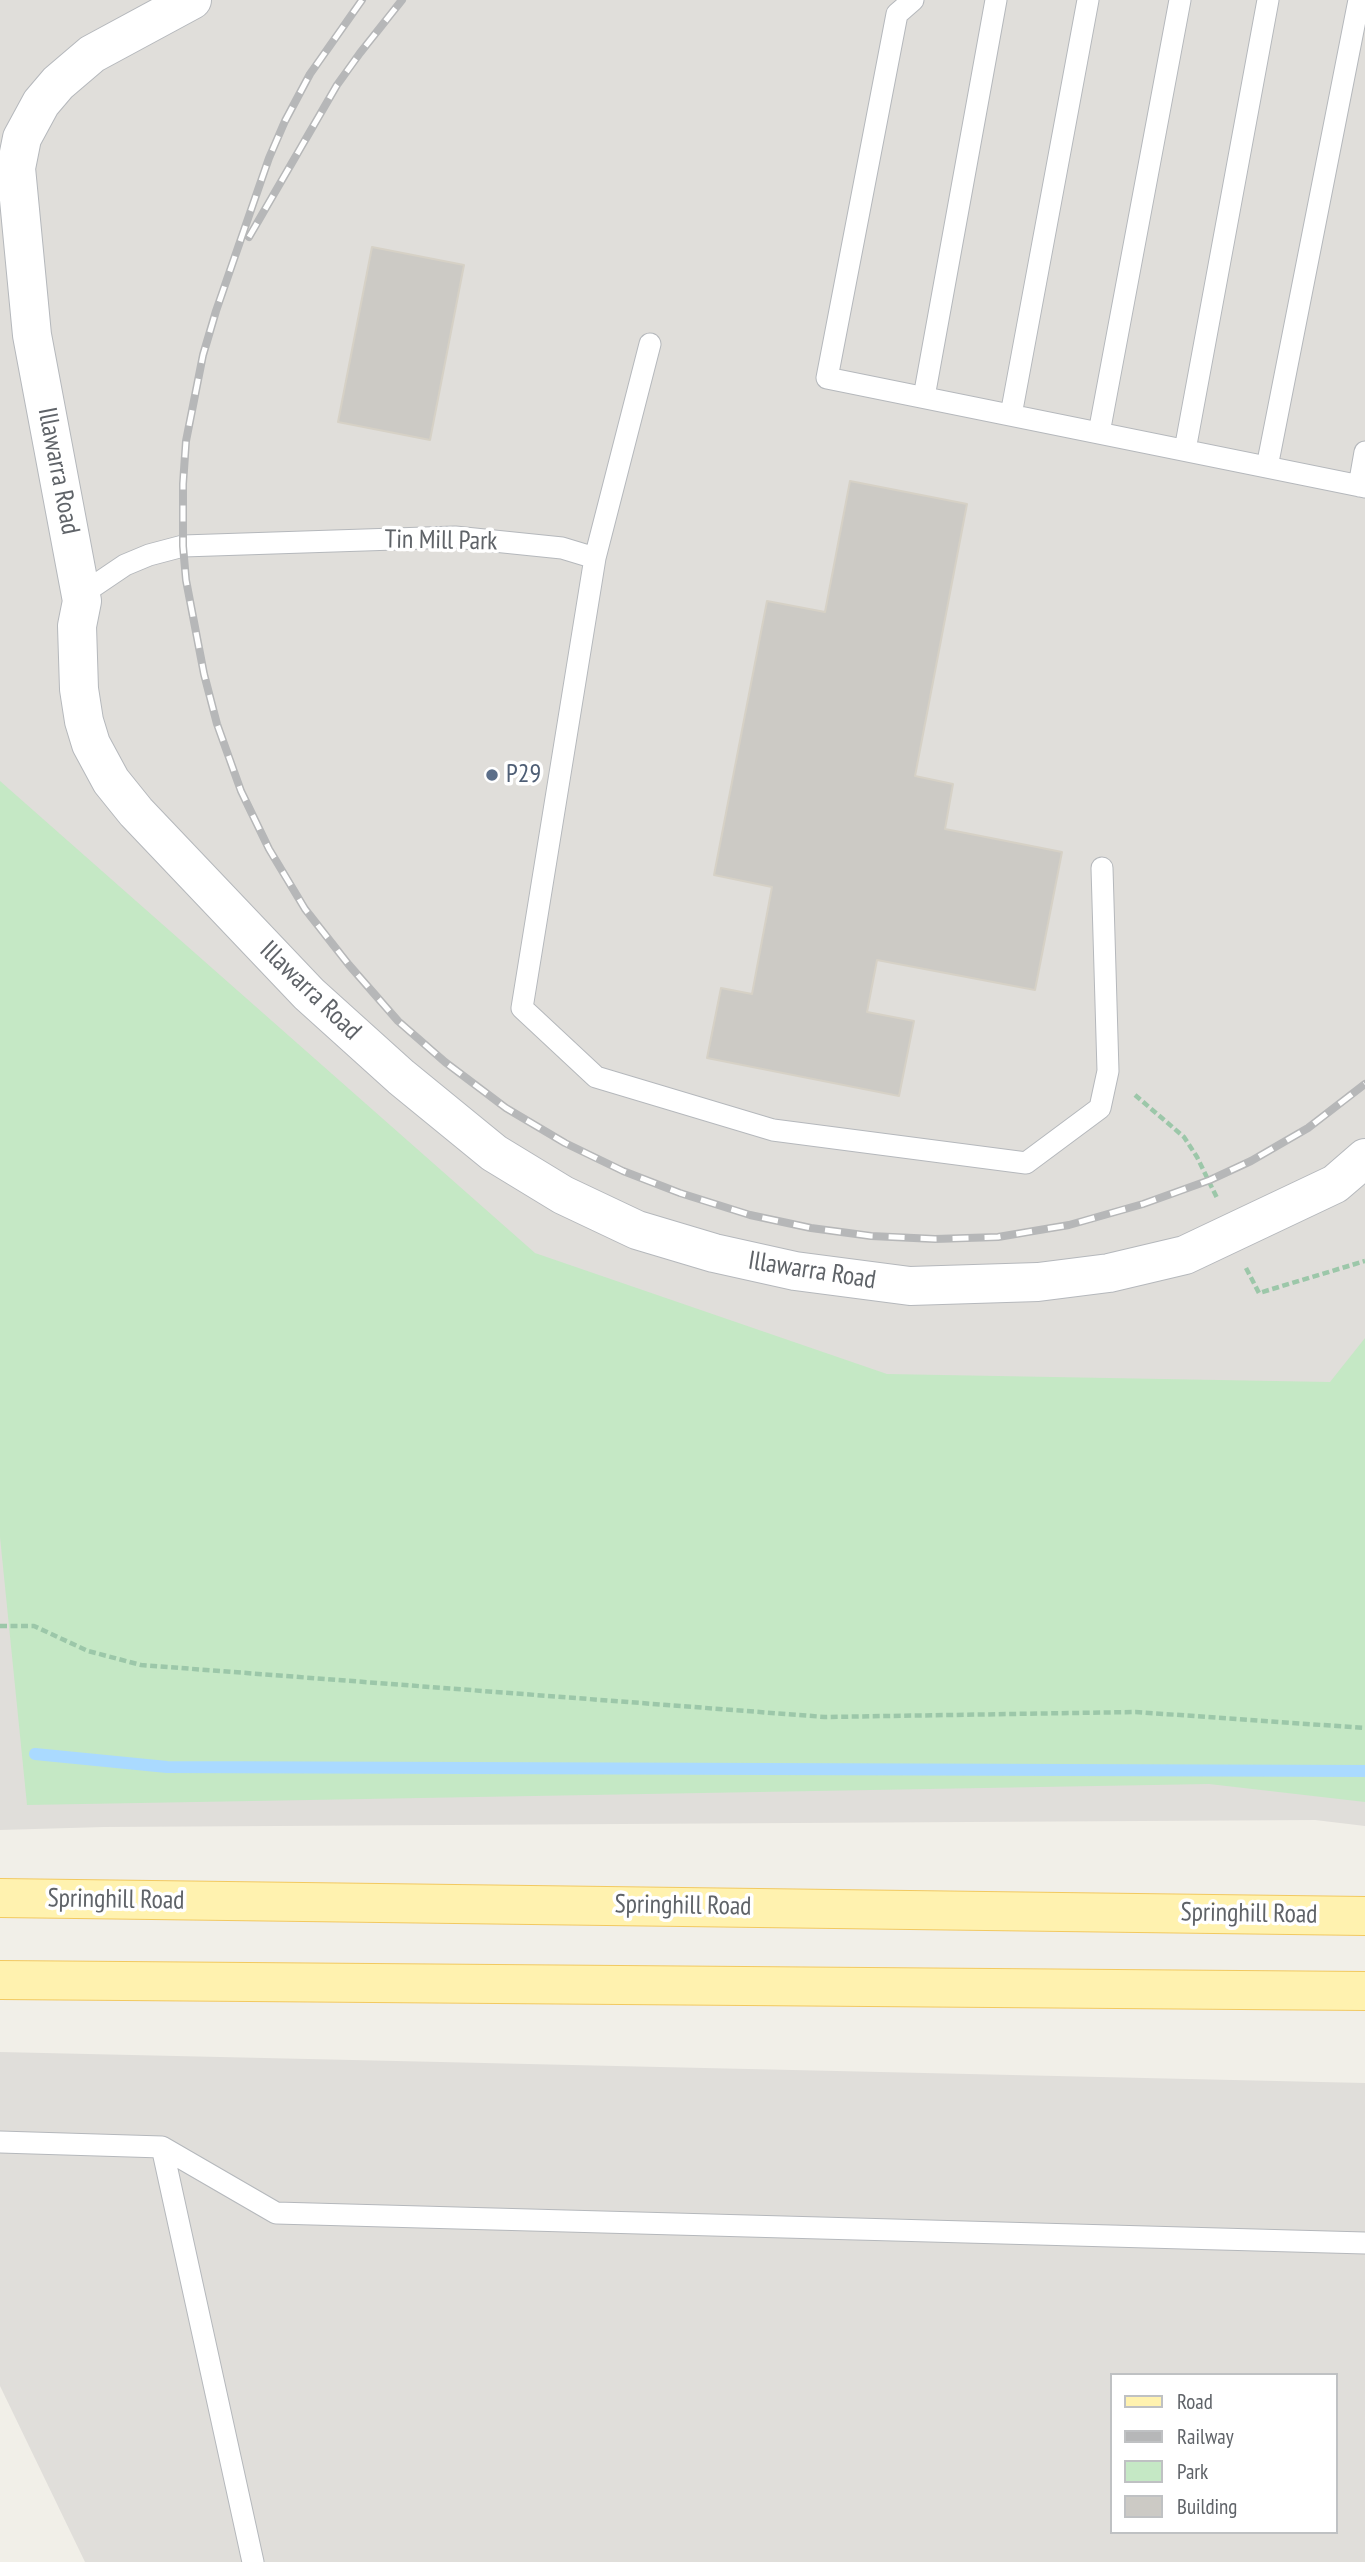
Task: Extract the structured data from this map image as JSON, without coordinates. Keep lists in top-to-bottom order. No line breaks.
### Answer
{"streets":{"main road":["Springhill Road"],"street":["Illawarra Road"],"lane":["Tin Mill Park"]},"crossings":[["Illawarra Road","Tin Mill Park"]],"places":["P29"],"legend":["Road","Railway","Park","Building"]}
